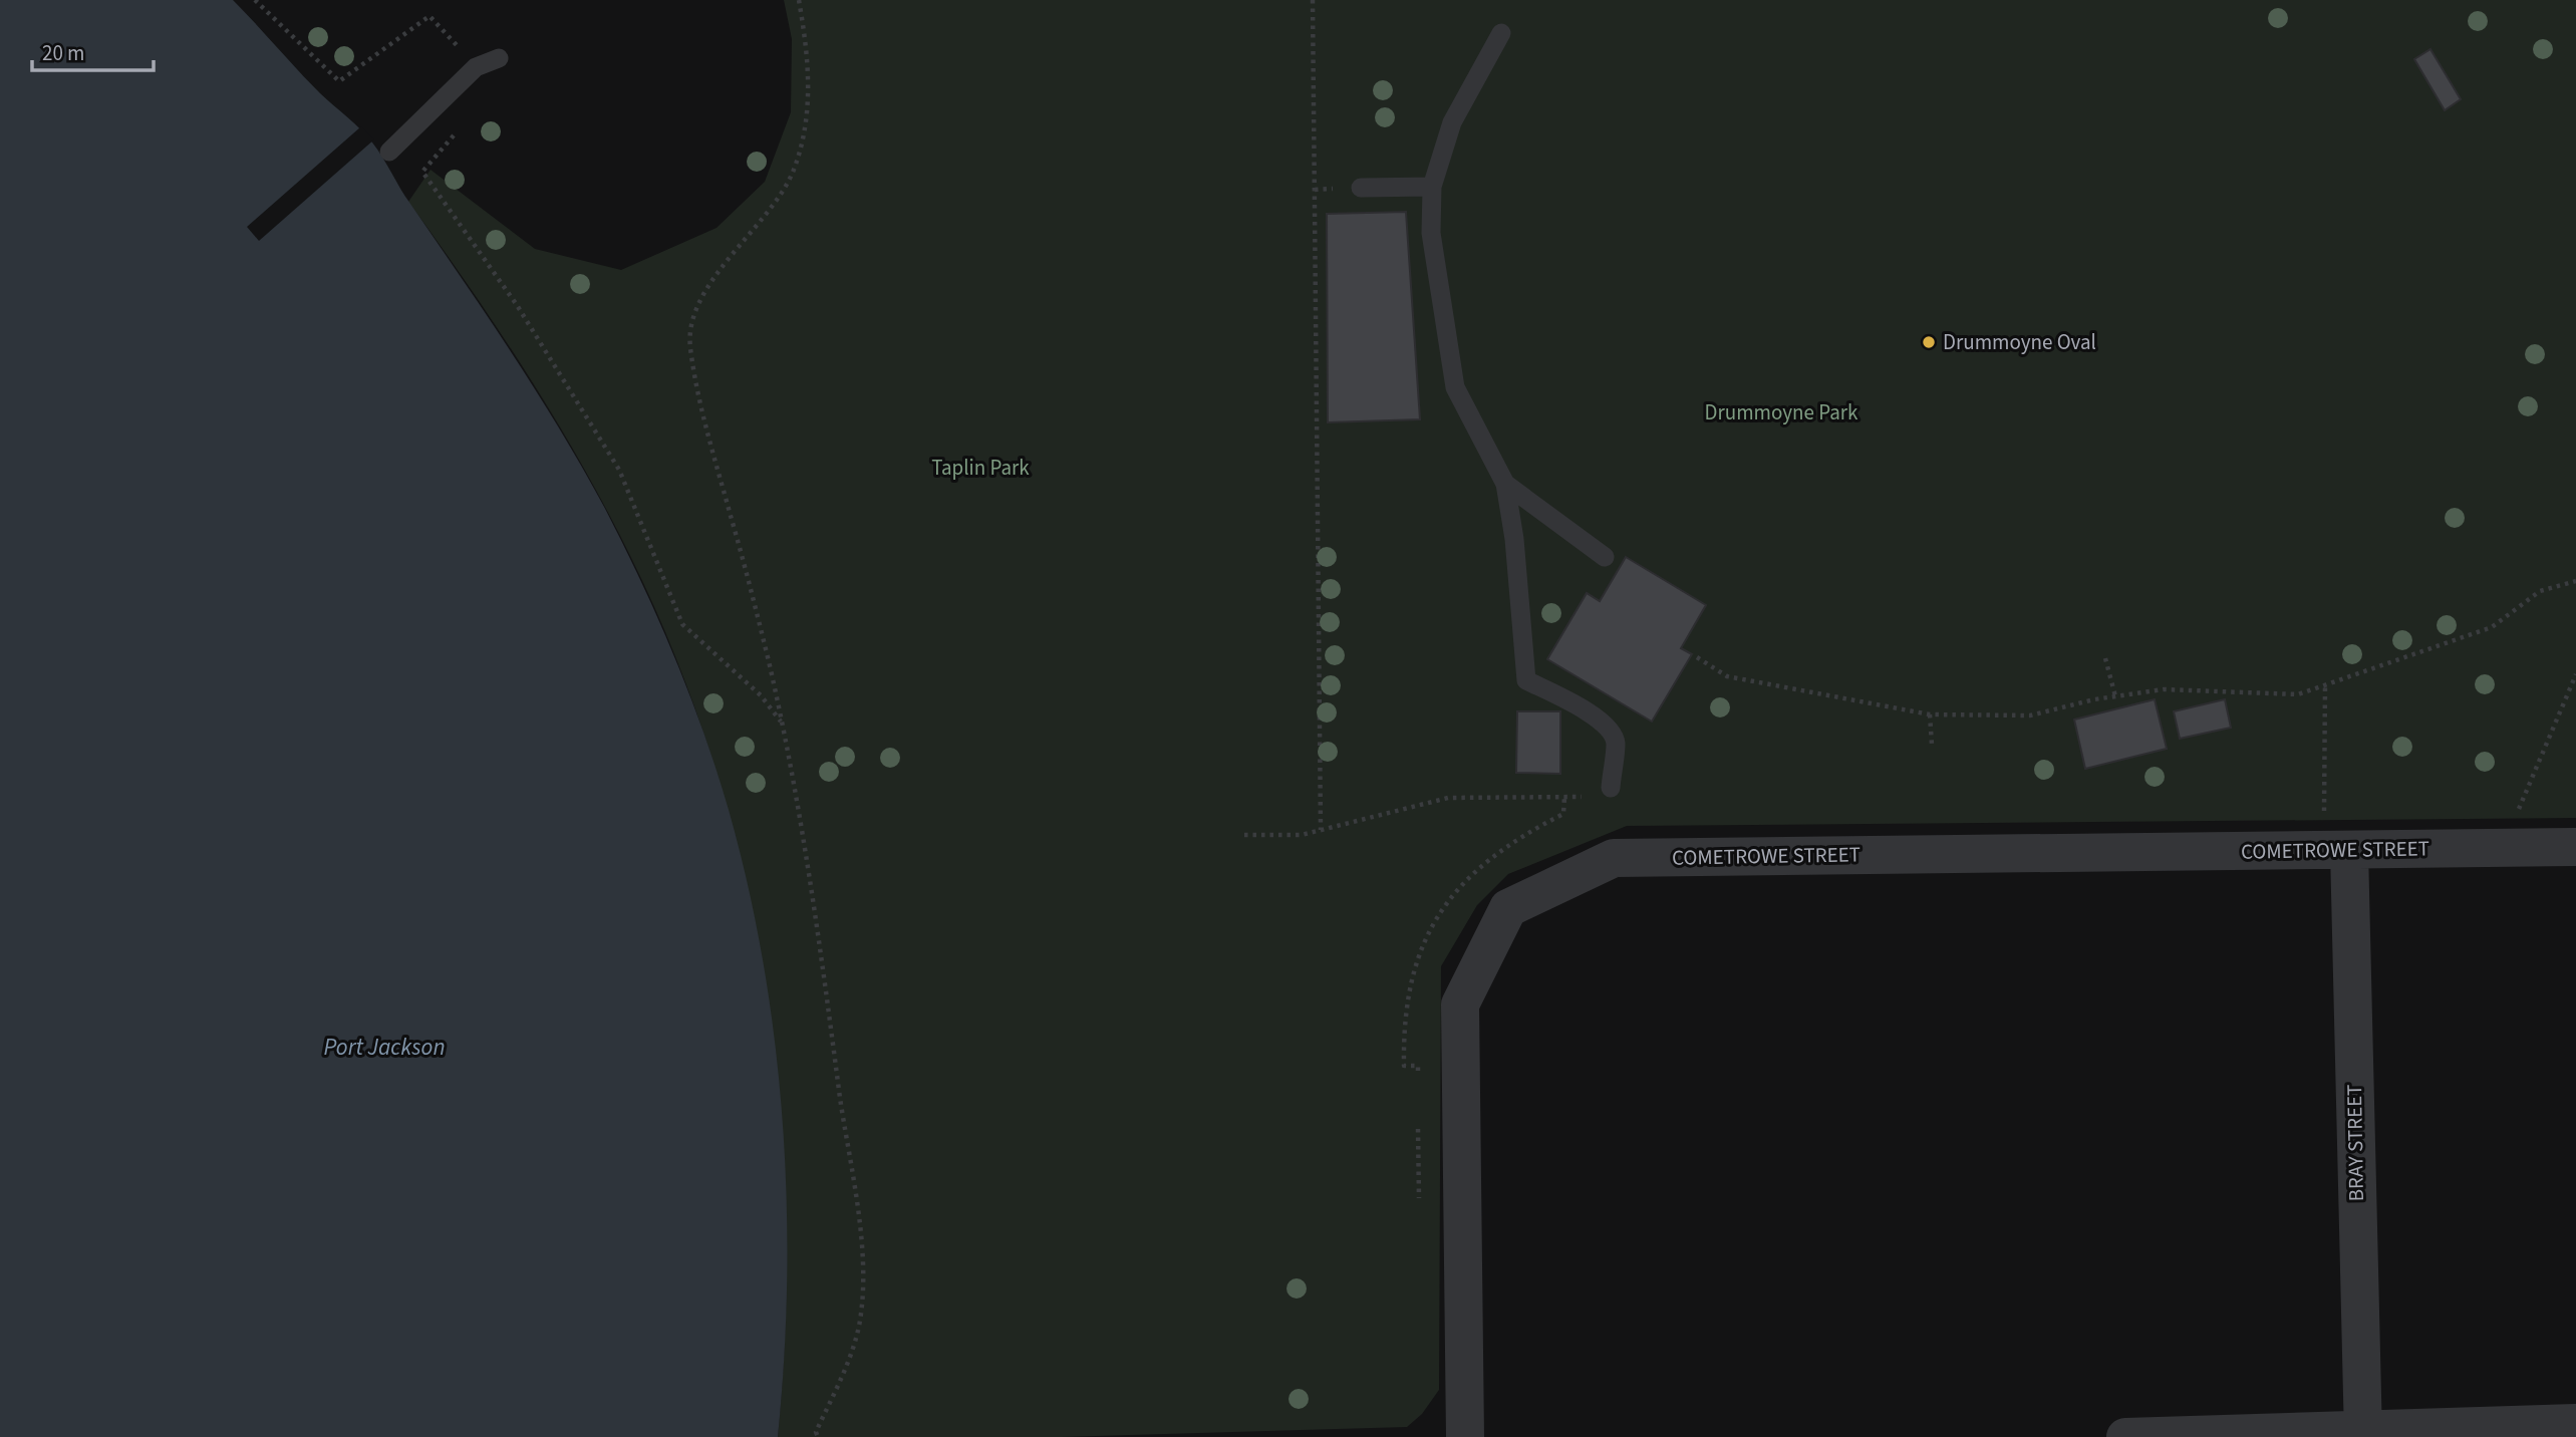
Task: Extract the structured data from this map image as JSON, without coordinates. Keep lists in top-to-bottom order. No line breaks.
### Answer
{"streets":{"street":["COMETROWE STREET","BRAY STREET"]},"crossings":[["COMETROWE STREET","BRAY STREET"]],"water":["Port Jackson"],"parks":["Drummoyne Park","Taplin Park"],"places":["Drummoyne Oval"],"scale_bar":"20 m"}
